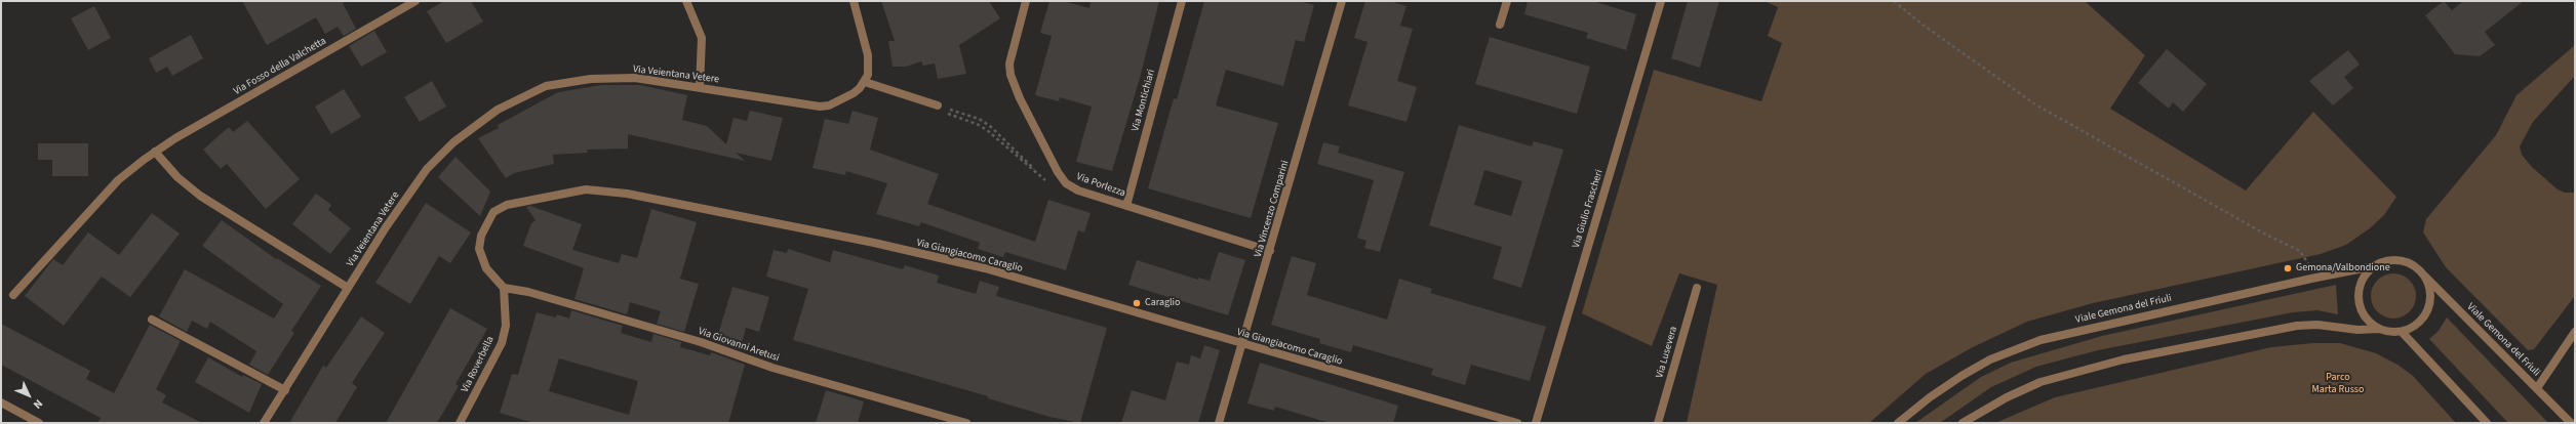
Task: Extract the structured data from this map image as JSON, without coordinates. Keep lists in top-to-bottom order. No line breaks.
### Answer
{"streets":{"street":["Via Fosso della Valchetta","Via Veientana Vetere","Via Montichiari","Via Porlezza","Via Vincenzo Comparini","Via Giulio Frascheri","Via Giangiacomo Caraglio","Viale Gemona del Friuli","Via Giovanni Aretusi","Via Lusevera","Via Roverbella"]},"crossings":[["Via Montichiari","Via Porlezza"],["Via Porlezza","Via Vincenzo Comparini"],["Via Vincenzo Comparini","Via Giangiacomo Caraglio"],["Via Giangiacomo Caraglio","Via Giovanni Aretusi"],["Via Giangiacomo Caraglio","Via Roverbella"],["Via Giovanni Aretusi","Via Roverbella"]],"parks":["Parco Marta Russo"],"places":["Gemona/Valbondione","Caraglio"],"north":"bottom right"}
